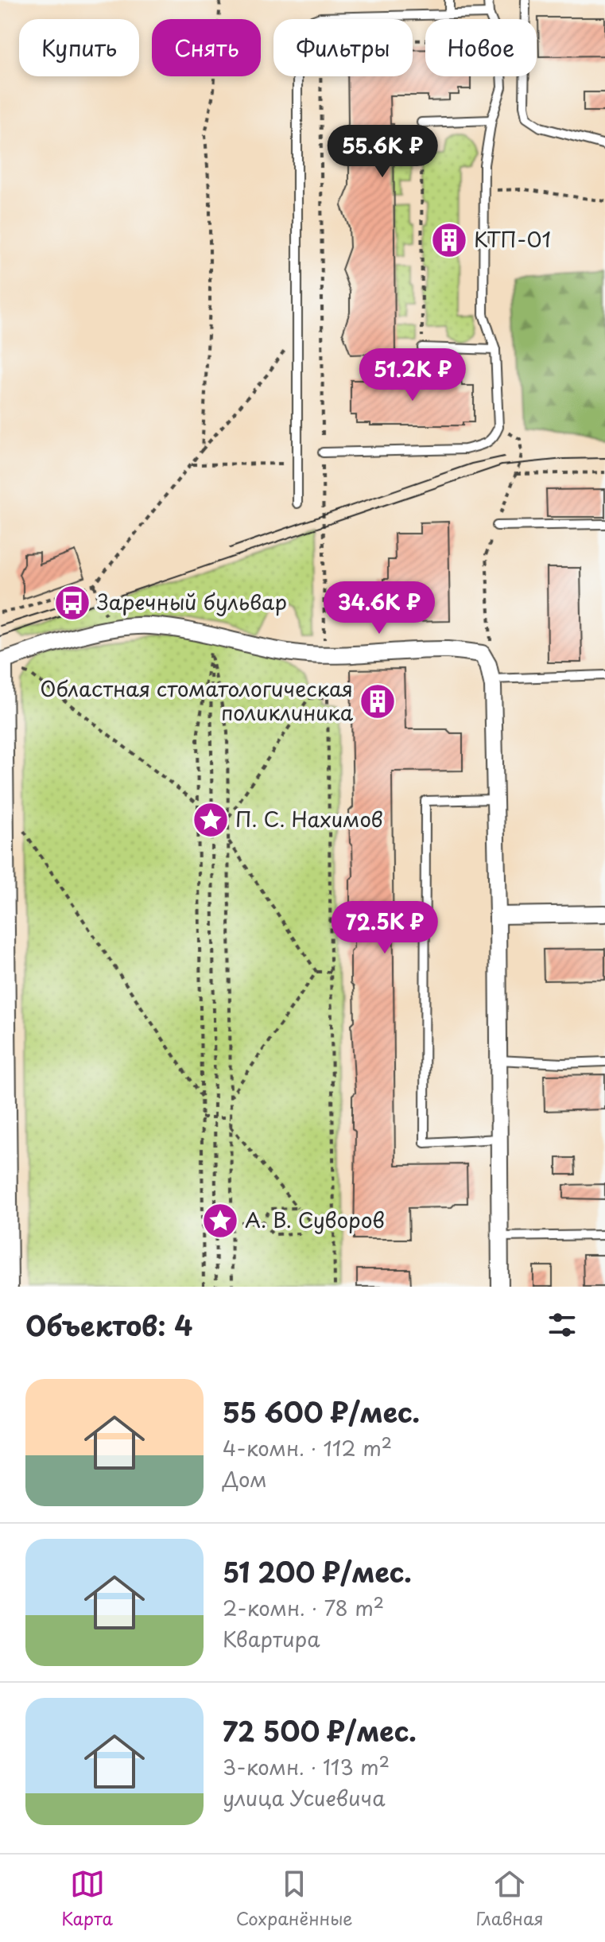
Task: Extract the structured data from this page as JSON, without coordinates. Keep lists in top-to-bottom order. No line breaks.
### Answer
{"places":{"building":["КТП-01","Областная стоматологическая поликлиника"],"bus stop":["Заречный бульвар"],"place":["П. С. Нахимов","А. В. Суворов"]},"page":{"chip":["Купить","Снять","Фильтры","Новое"],"price":["55.6K ₽","51.2K ₽","34.6K ₽","72.5K ₽"],"heading":"Объектов: 4","list":[{"name":"55 600 ₽/мес.","note":"4-комн. · 112 m² · Дом"},{"name":"51 200 ₽/мес.","note":"2-комн. · 78 m² · Квартира"},{"name":"72 500 ₽/мес.","note":"3-комн. · 113 m² · улица Усиевича"}],"tabs":["Карта","Сохранённые","Главная"]}}
